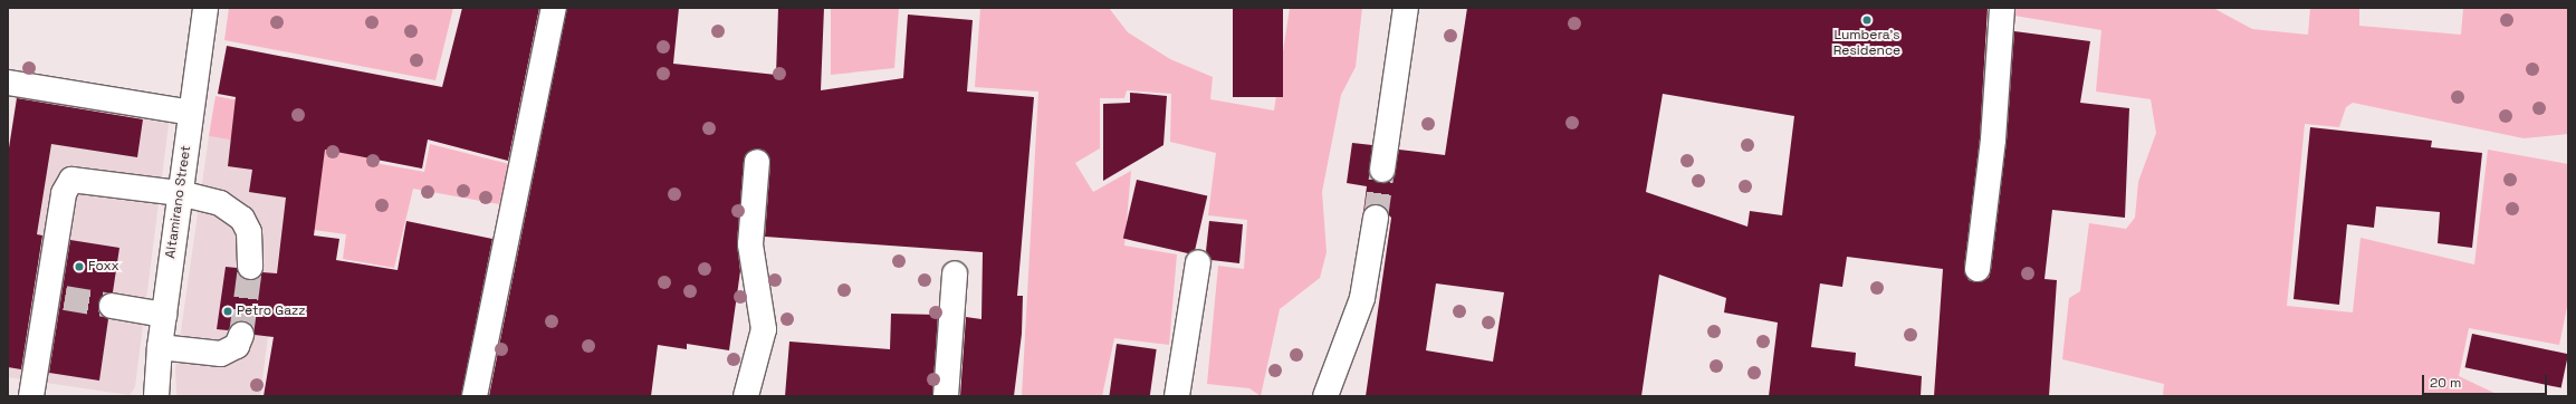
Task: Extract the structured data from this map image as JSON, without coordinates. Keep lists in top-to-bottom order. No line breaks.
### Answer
{"streets":{"street":["Altamirano Street"]},"places":["Lumbera's Residence","Foxx","Petro Gazz"],"scale_bar":"20 m"}
